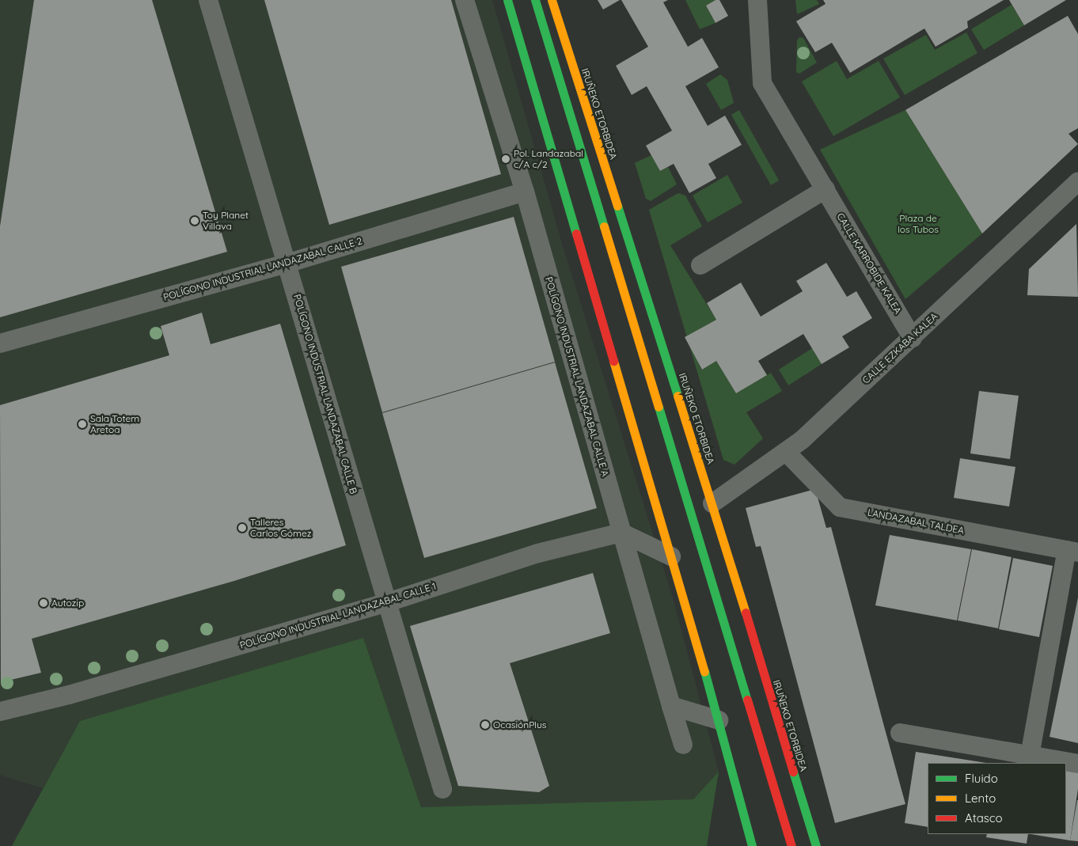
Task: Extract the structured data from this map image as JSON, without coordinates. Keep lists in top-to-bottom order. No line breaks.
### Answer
{"streets":{"main road":["IRUÑEKO ETORBIDEA"],"street":["CALLE KARROBIDE KALEA","POLÍGONO INDUSTRIAL LANDAZABAL CALLE 2","CALLE EZKABA KALEA","POLÍGONO INDUSTRIAL LANDAZABAL CALLE A","POLÍGONO INDUSTRIAL LANDAZABAL CALLE B","LANDAZABAL TALDEA","POLÍGONO INDUSTRIAL LANDAZABAL CALLE 1"]},"crossings":[["IRUÑEKO ETORBIDEA","CALLE EZKABA KALEA"],["CALLE KARROBIDE KALEA","CALLE EZKABA KALEA"],["POLÍGONO INDUSTRIAL LANDAZABAL CALLE 2","POLÍGONO INDUSTRIAL LANDAZABAL CALLE A"],["POLÍGONO INDUSTRIAL LANDAZABAL CALLE 2","POLÍGONO INDUSTRIAL LANDAZABAL CALLE B"],["CALLE EZKABA KALEA","LANDAZABAL TALDEA"],["POLÍGONO INDUSTRIAL LANDAZABAL CALLE A","POLÍGONO INDUSTRIAL LANDAZABAL CALLE 1"],["POLÍGONO INDUSTRIAL LANDAZABAL CALLE B","POLÍGONO INDUSTRIAL LANDAZABAL CALLE 1"]],"parks":["Plaza de los Tubos"],"places":["Pol. Landazabal c/A c/2","Toy Planet Villava","Sala Totem Aretoa","Talleres Carlos Gómez","Autozip","OcasiónPlus"],"legend":["Fluido","Lento","Atasco"]}
